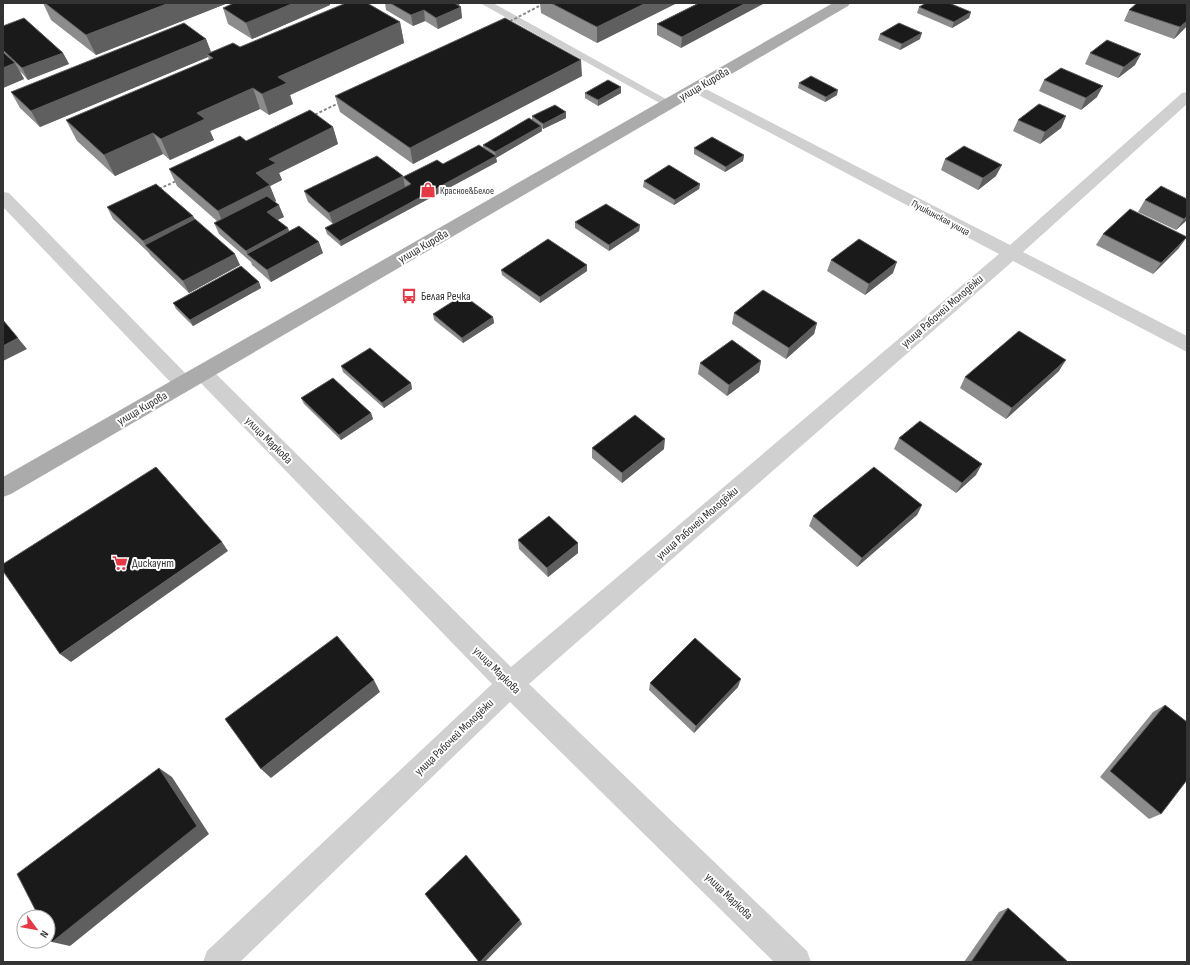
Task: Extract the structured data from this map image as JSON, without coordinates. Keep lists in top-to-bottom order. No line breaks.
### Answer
{"streets":{"main road":["улица Кирова"],"street":["Пушкинская улица","улица Рабочей Молодёжи","улица Маркова"]},"crossings":[["улица Кирова","Пушкинская улица"],["улица Кирова","улица Маркова"],["Пушкинская улица","улица Рабочей Молодёжи"],["улица Рабочей Молодёжи","улица Маркова"]],"places":{"shop":["Красное&Белое"],"bus stop":["Белая Речка"],"supermarket":["Дискаунт"]},"north":"bottom right"}
